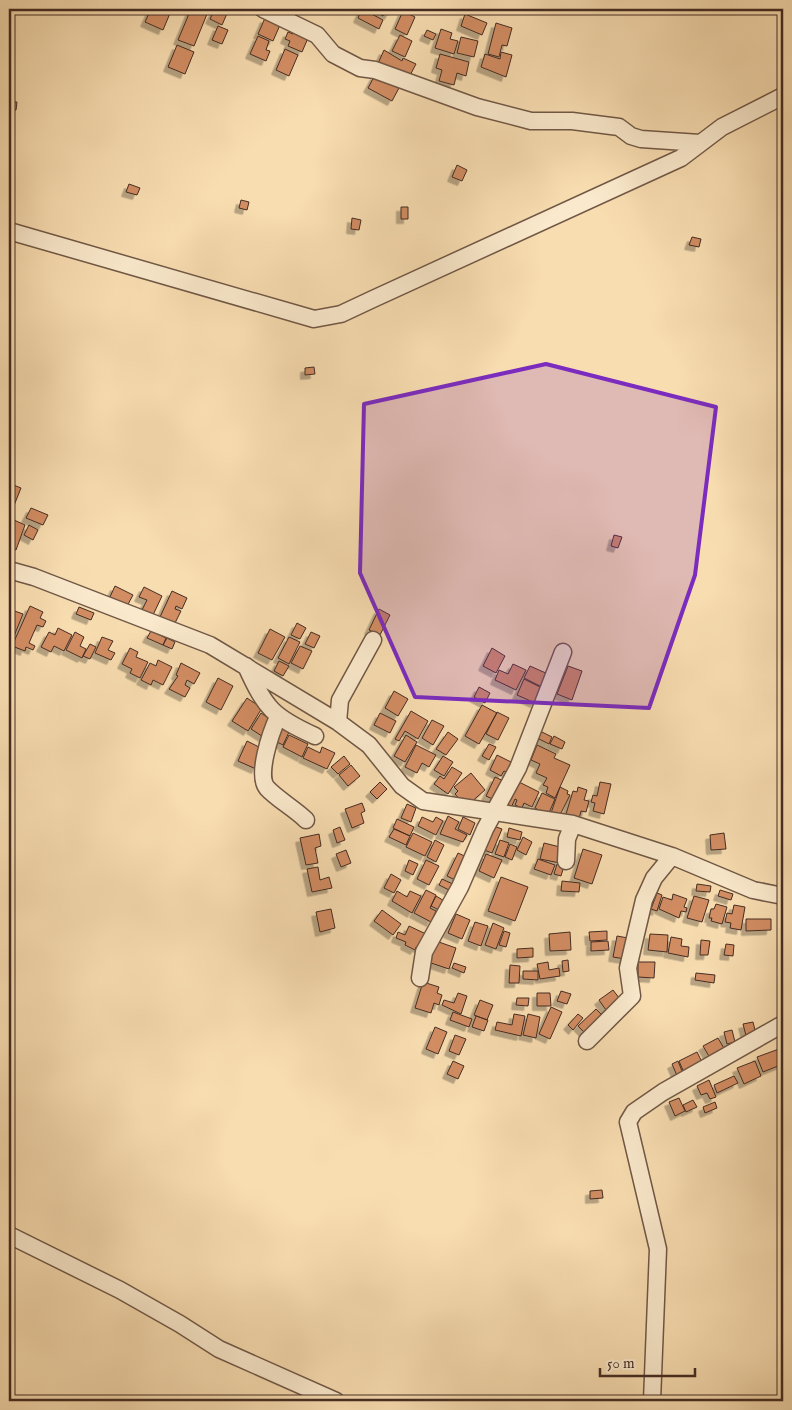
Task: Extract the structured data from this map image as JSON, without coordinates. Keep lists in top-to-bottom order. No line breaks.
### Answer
{"scale_bar":"50 m"}
